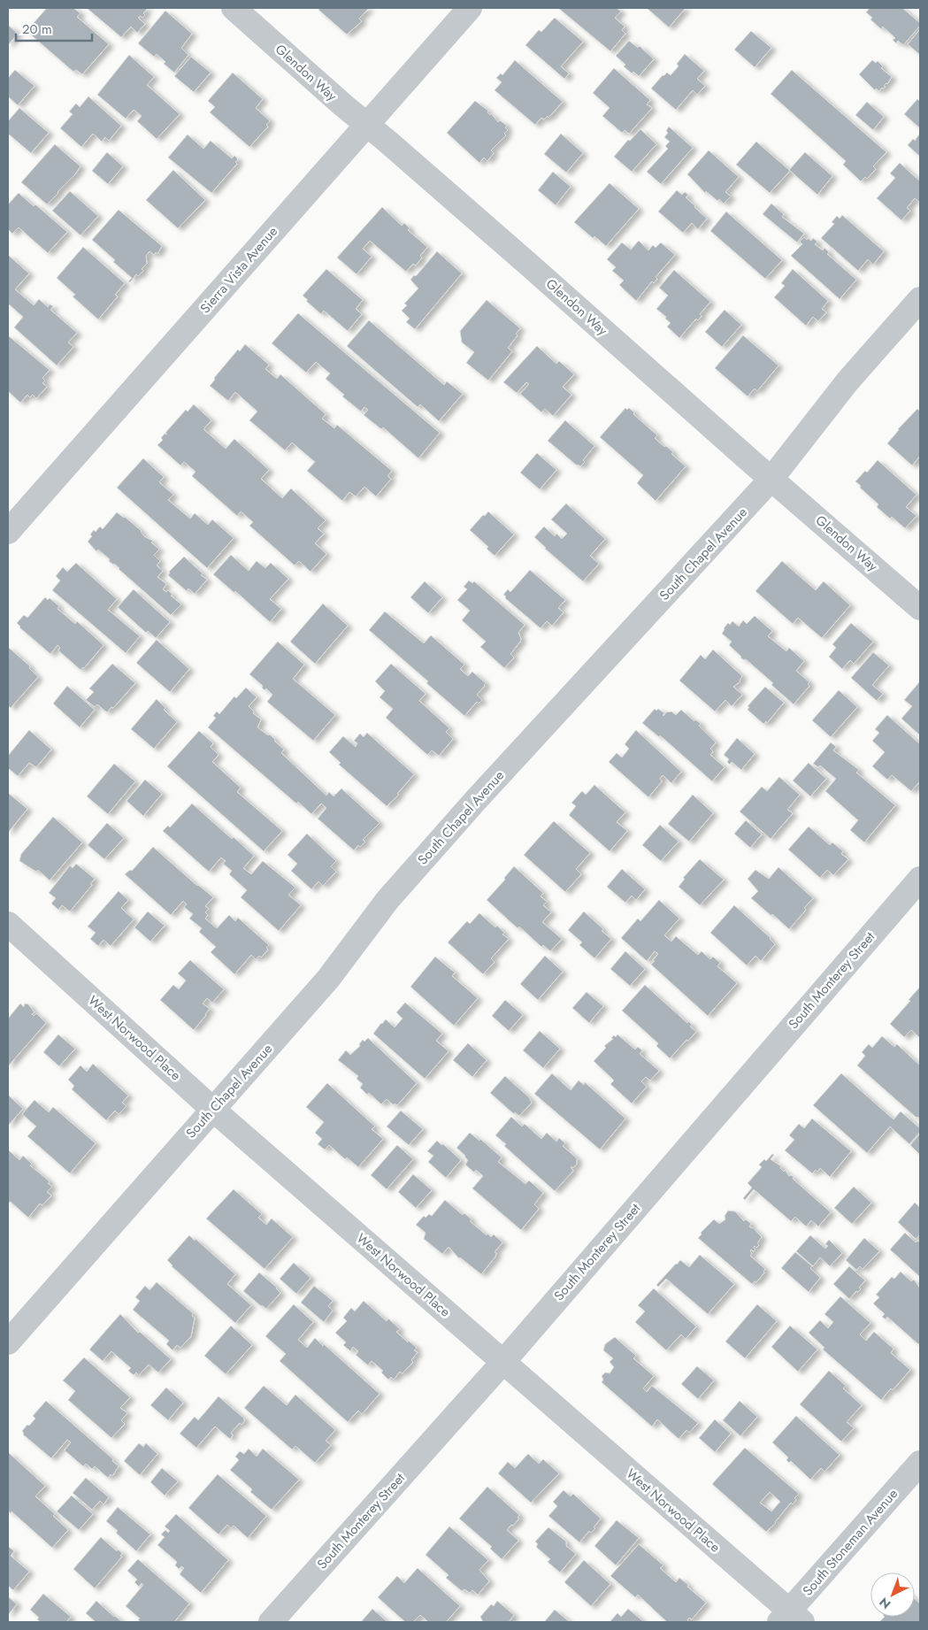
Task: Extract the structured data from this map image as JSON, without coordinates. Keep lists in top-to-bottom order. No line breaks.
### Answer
{"streets":{"street":["Glendon Way","Sierra Vista Avenue","South Chapel Avenue","South Monterey Street","West Norwood Place","South Stoneman Avenue"]},"crossings":[["Glendon Way","Sierra Vista Avenue"],["Glendon Way","South Chapel Avenue"],["South Chapel Avenue","West Norwood Place"],["South Monterey Street","West Norwood Place"],["West Norwood Place","South Stoneman Avenue"]],"scale_bar":"20 m","north":"bottom left"}
